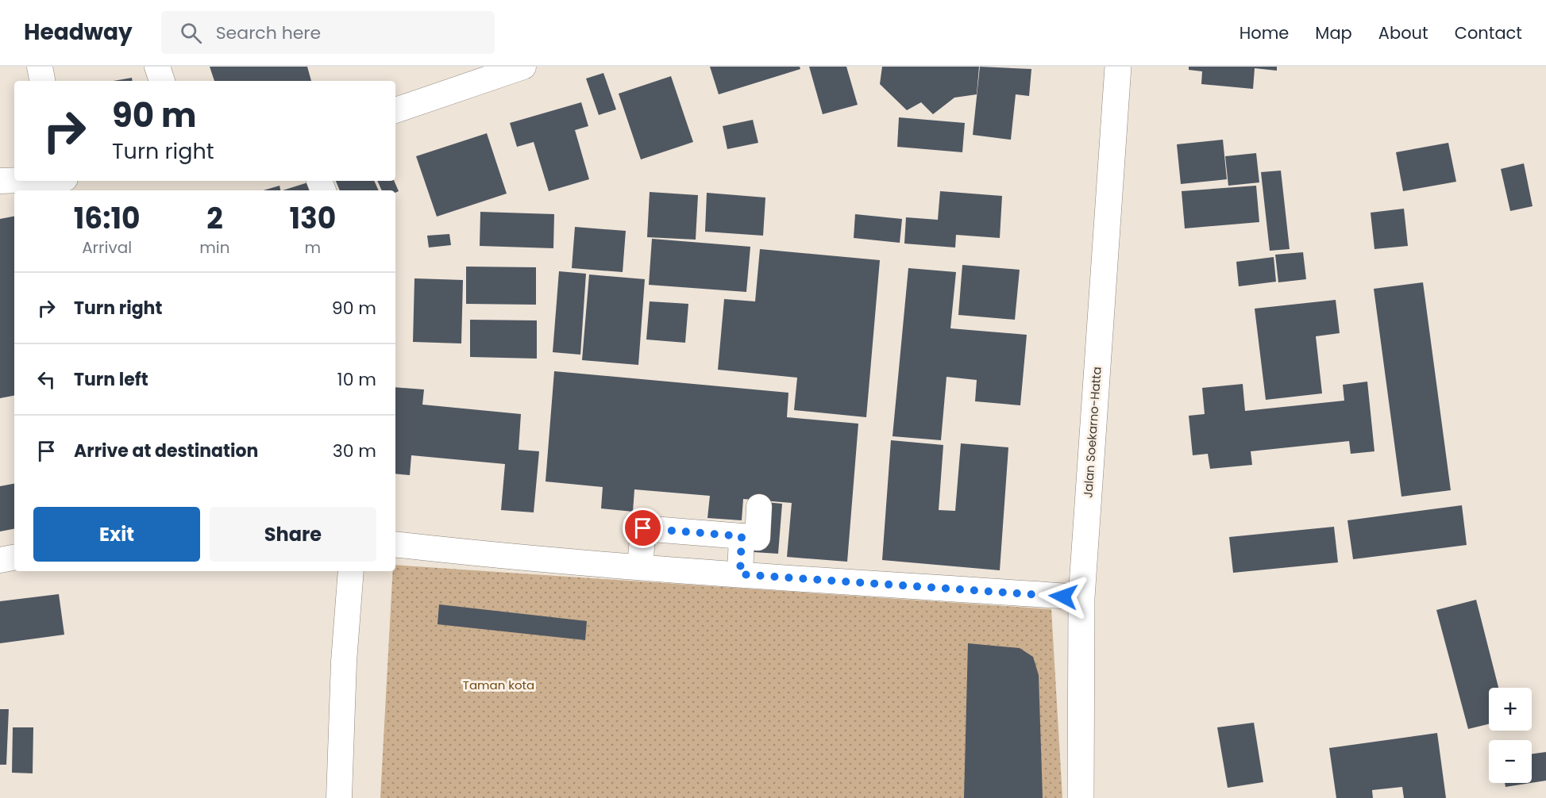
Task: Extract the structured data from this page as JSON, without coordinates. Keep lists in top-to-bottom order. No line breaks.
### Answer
{"streets":{"highway":["Jalan Soekarno-Hatta"]},"parks":["Taman kota"],"page":{"header":"Headway","search":"Search here","nav":["Home","Map","About","Contact"],"turn":["90 m","Turn right"],"eta":["16:10","Arrival","2","min","130","m"],"list":[{"name":"Turn right","value":"90 m"},{"name":"Turn left","value":"10 m"},{"name":"Arrive at destination","value":"30 m"}],"buttons":["Exit","Share"],"map_buttons":["+","−"]}}
